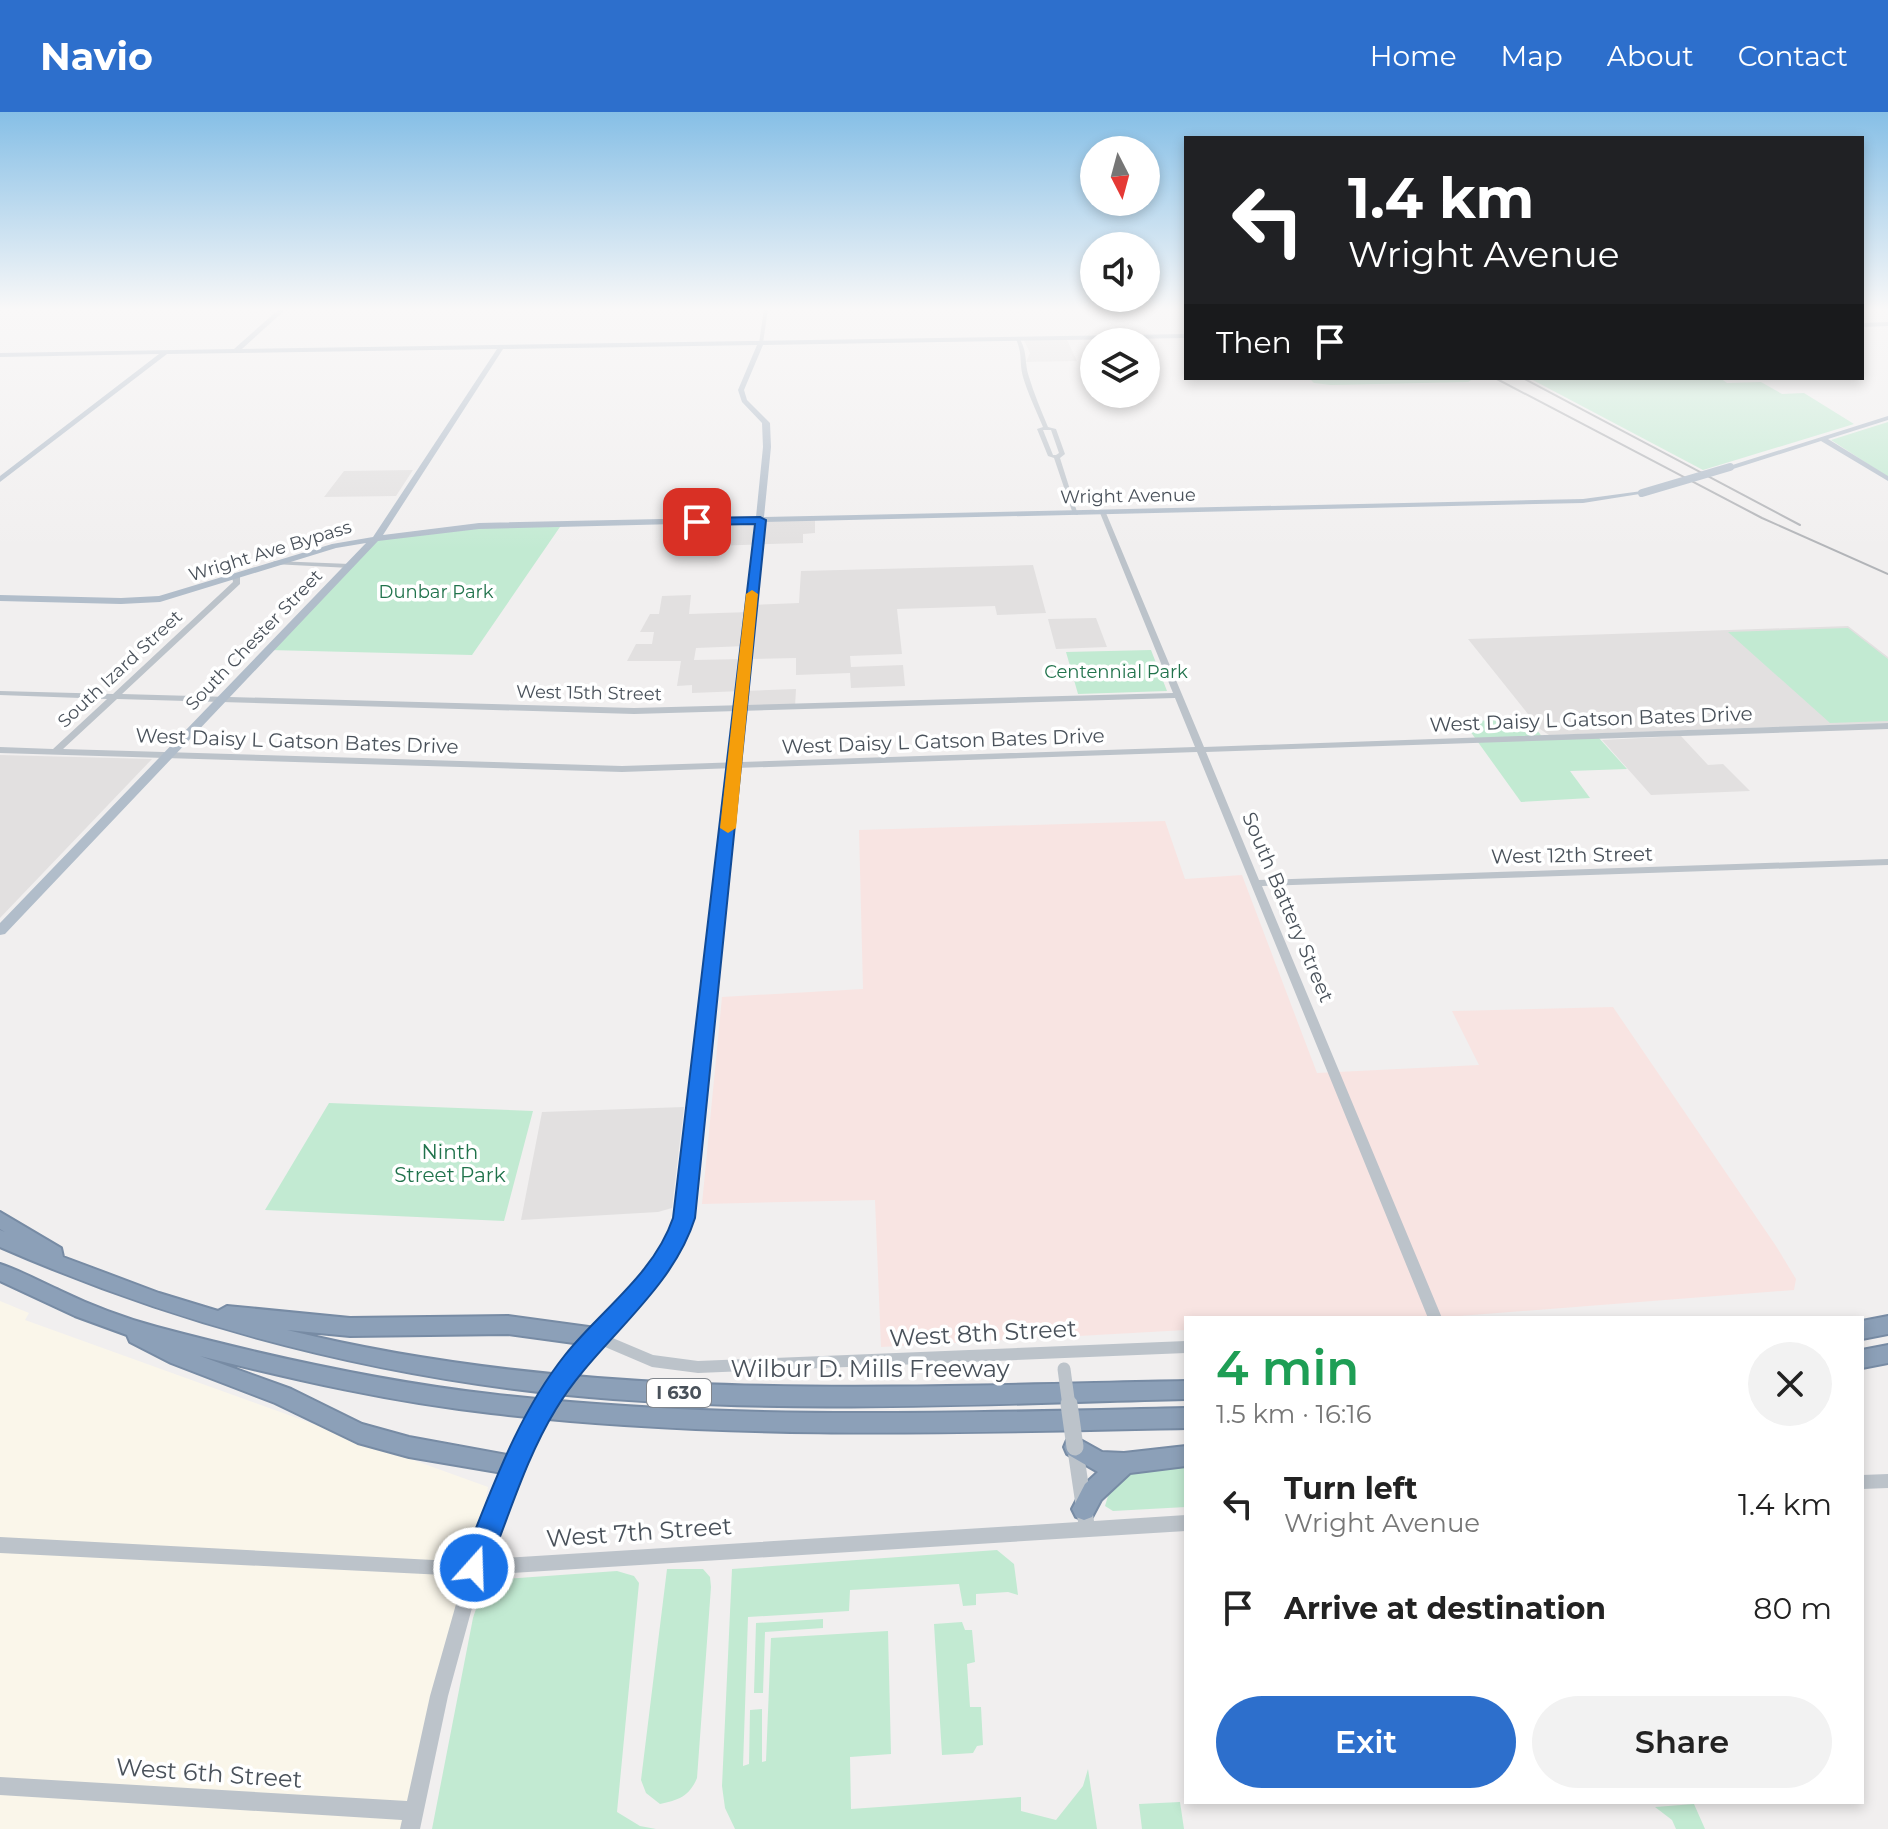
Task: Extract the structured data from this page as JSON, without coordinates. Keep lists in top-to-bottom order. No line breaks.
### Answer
{"streets":{"highway":["Wilbur D. Mills Freeway","I 630"],"main road":["Wright Avenue","Wright Ave Bypass","South Chester Street"],"street":["South Izard Street","West 15th Street","West Daisy L Gatson Bates Drive","West 12th Street","South Battery Street","West 8th Street","West 7th Street","West 6th Street"]},"crossings":[["Wright Avenue","Wright Ave Bypass"],["Wright Avenue","South Battery Street"],["Wright Ave Bypass","South Chester Street"],["Wright Ave Bypass","South Izard Street"],["South Chester Street","West 15th Street"],["South Chester Street","West Daisy L Gatson Bates Drive"],["South Izard Street","West 15th Street"],["South Izard Street","West Daisy L Gatson Bates Drive"],["West 15th Street","South Battery Street"],["West Daisy L Gatson Bates Drive","South Battery Street"],["West 12th Street","South Battery Street"]],"parks":["Dunbar Park","Centennial Park","Ninth Street Park"],"north":"bottom","page":{"header":"Navio","nav":["Home","Map","About","Contact"],"turn":["1.4 km","Wright Avenue"],"then":"Then","heading":["4 min","1.5 km · 16:16"],"list":[{"name":"Turn left","note":"Wright Avenue","value":"1.4 km"},{"name":"Arrive at destination","value":"80 m"}],"buttons":["Exit","Share"]}}
